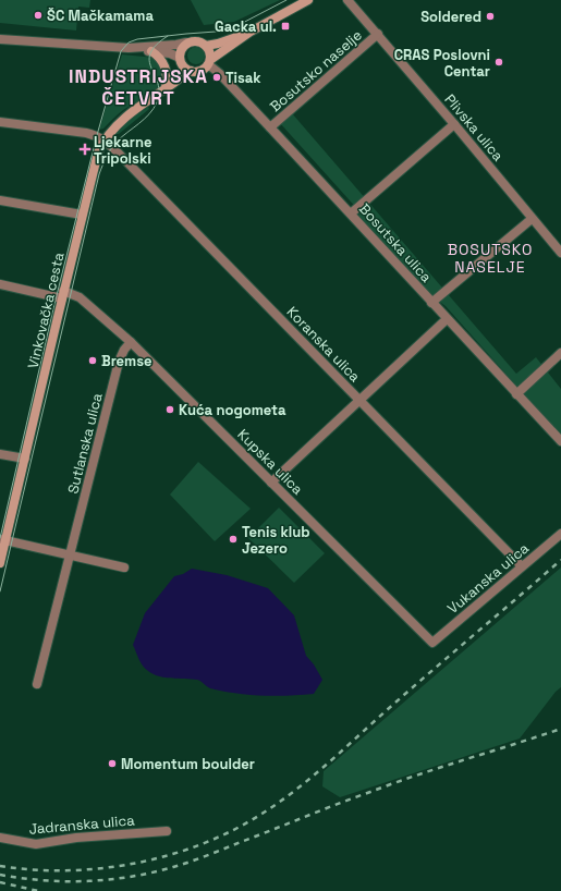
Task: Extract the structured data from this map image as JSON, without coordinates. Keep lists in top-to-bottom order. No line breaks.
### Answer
{"streets":{"main road":["Vinkovačka cesta"],"street":["Bosutsko naselje","Plivska ulica","Bosutska ulica","Koranska ulica","Sutlanska ulica","Kupska ulica","Vukanska ulica","Jadranska ulica"]},"crossings":[["Bosutsko naselje","Plivska ulica"],["Bosutsko naselje","Bosutska ulica"],["Bosutska ulica","Vinkovačka cesta"],["Vinkovačka cesta","Koranska ulica"],["Vinkovačka cesta","Kupska ulica"],["Koranska ulica","Vukanska ulica"],["Sutlanska ulica","Kupska ulica"],["Kupska ulica","Vukanska ulica"]],"districts":["INDUSTRIJSKA ČETVRT","BOSUTSKO NASELJE"],"places":{"other":["ŠC Mačkamama","Soldered","CRAS Poslovni Centar","Tisak","Bremse","Kuća nogometa","Tenis klub Jezero","Momentum boulder"],"transit":["Gacka ul."],"health":["Ljekarne Tripolski"]}}
